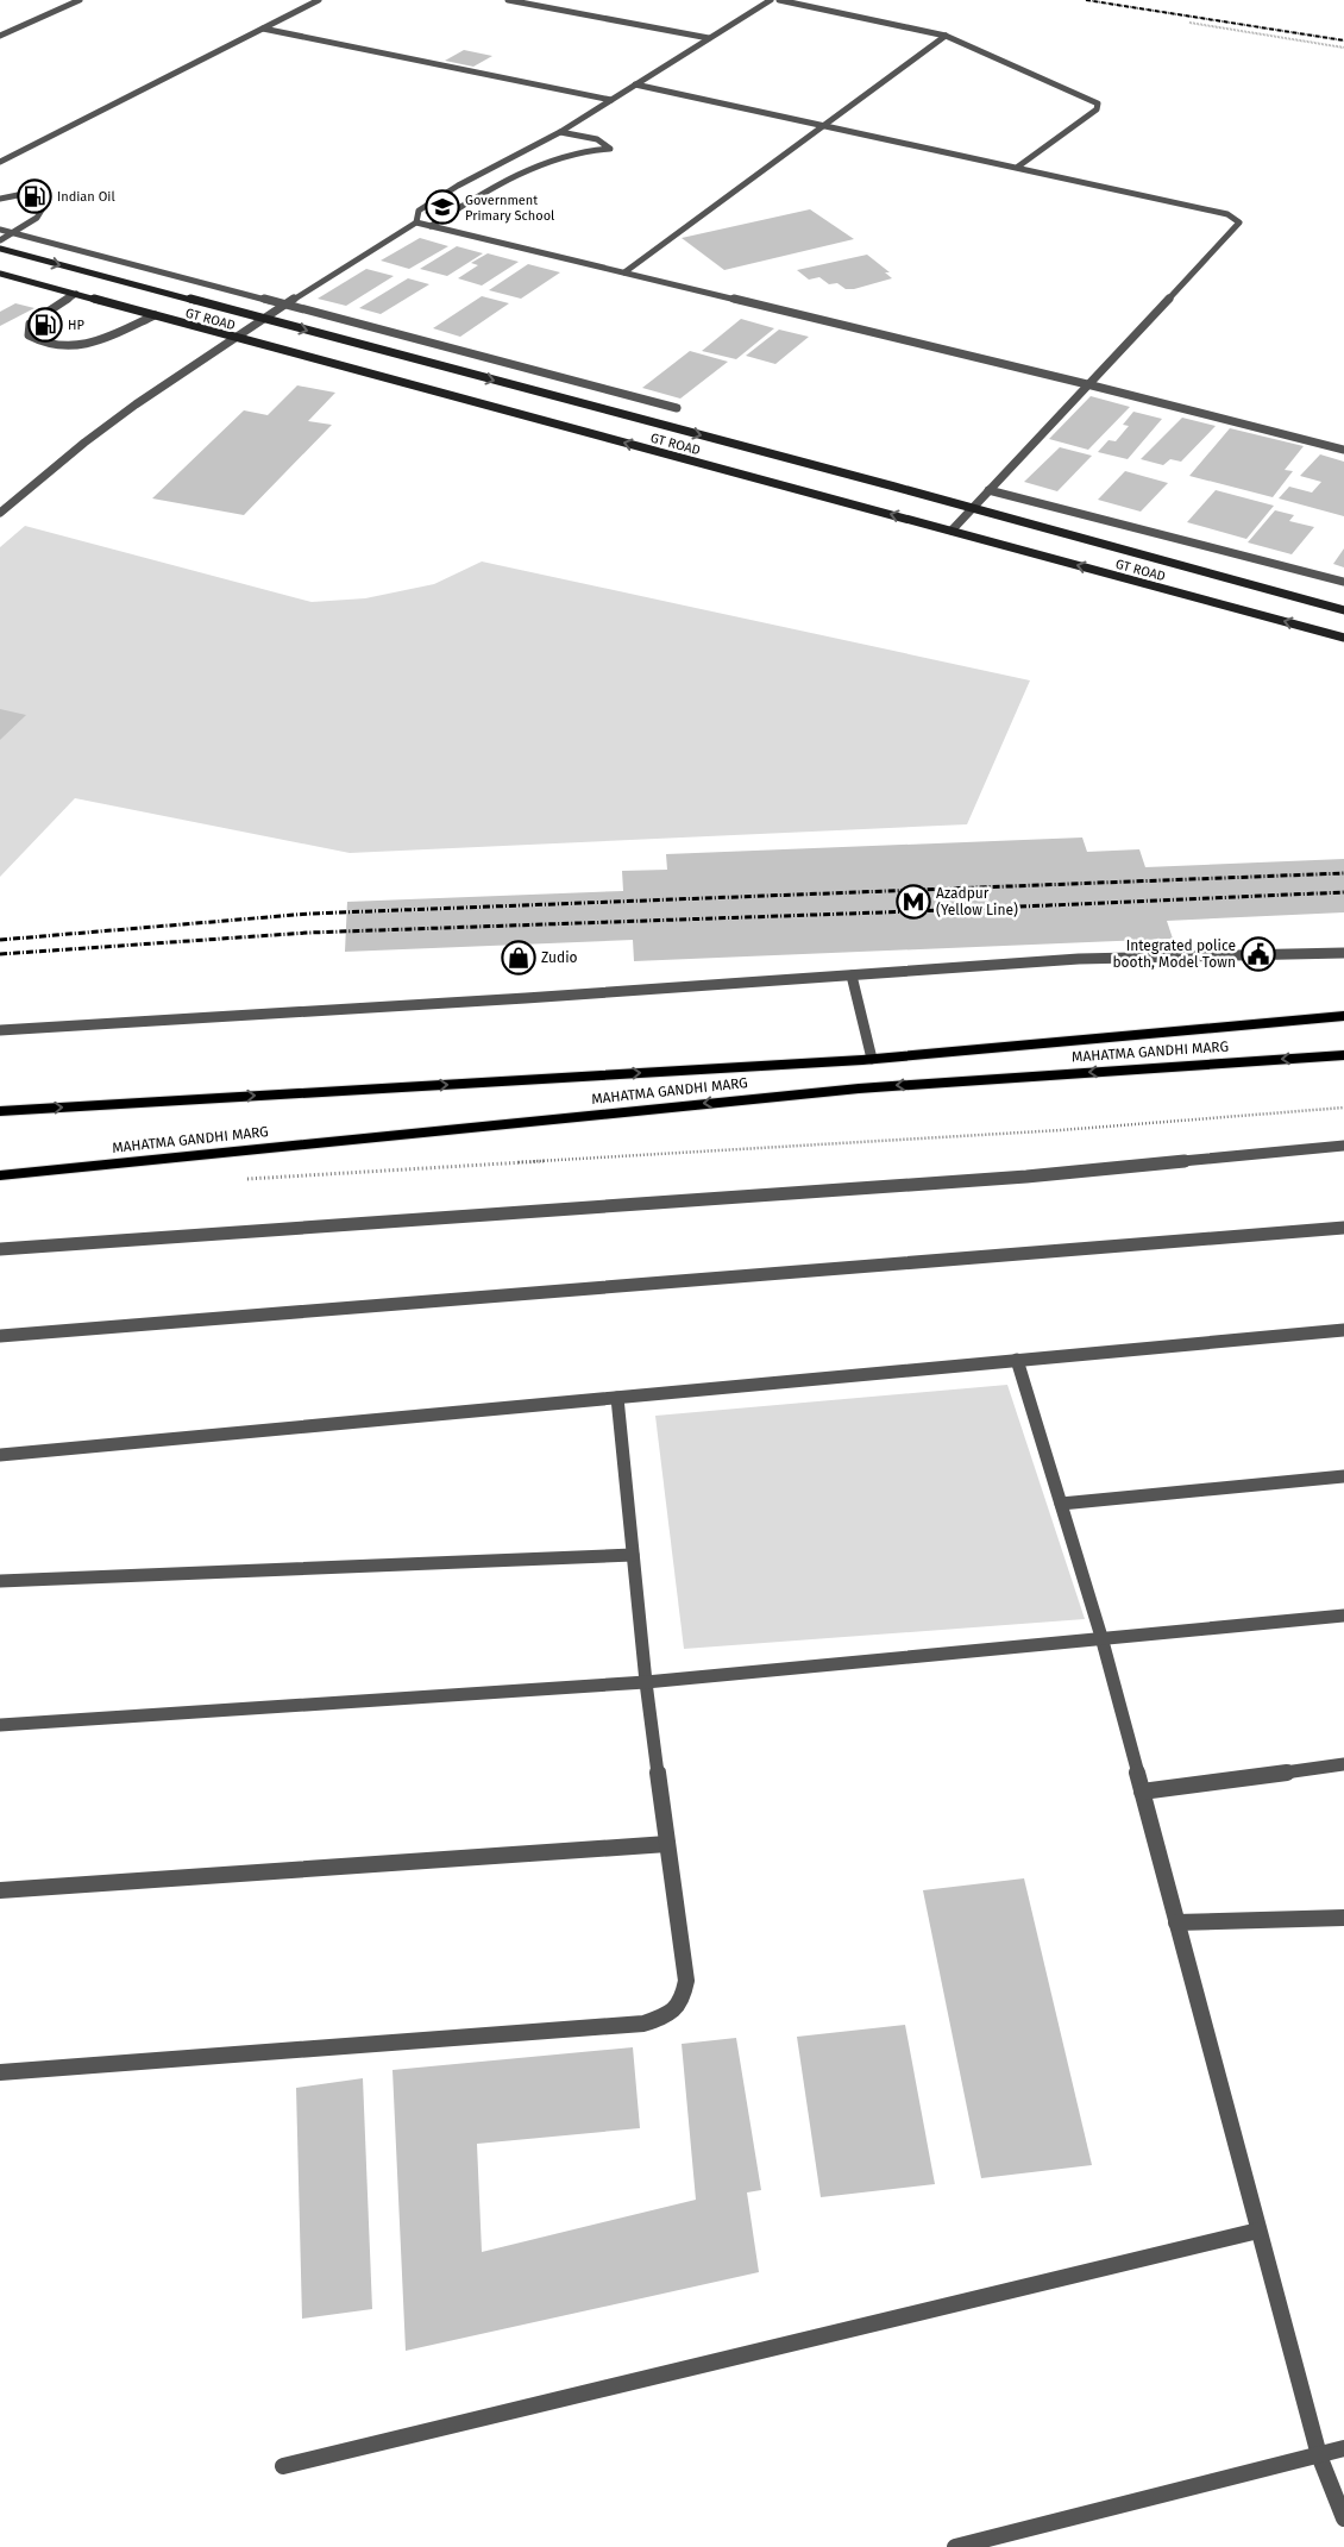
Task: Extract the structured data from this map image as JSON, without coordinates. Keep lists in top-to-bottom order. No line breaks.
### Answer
{"streets":{"main road":["GT ROAD","MAHATMA GANDHI MARG"]},"places":{"fuel station":["Indian Oil","HP"],"school or university":["Government Primary School"],"metro station":["Azadpur (Yellow Line)"],"public building":["Integrated police booth, Model Town"],"shop":["Zudio"]}}
